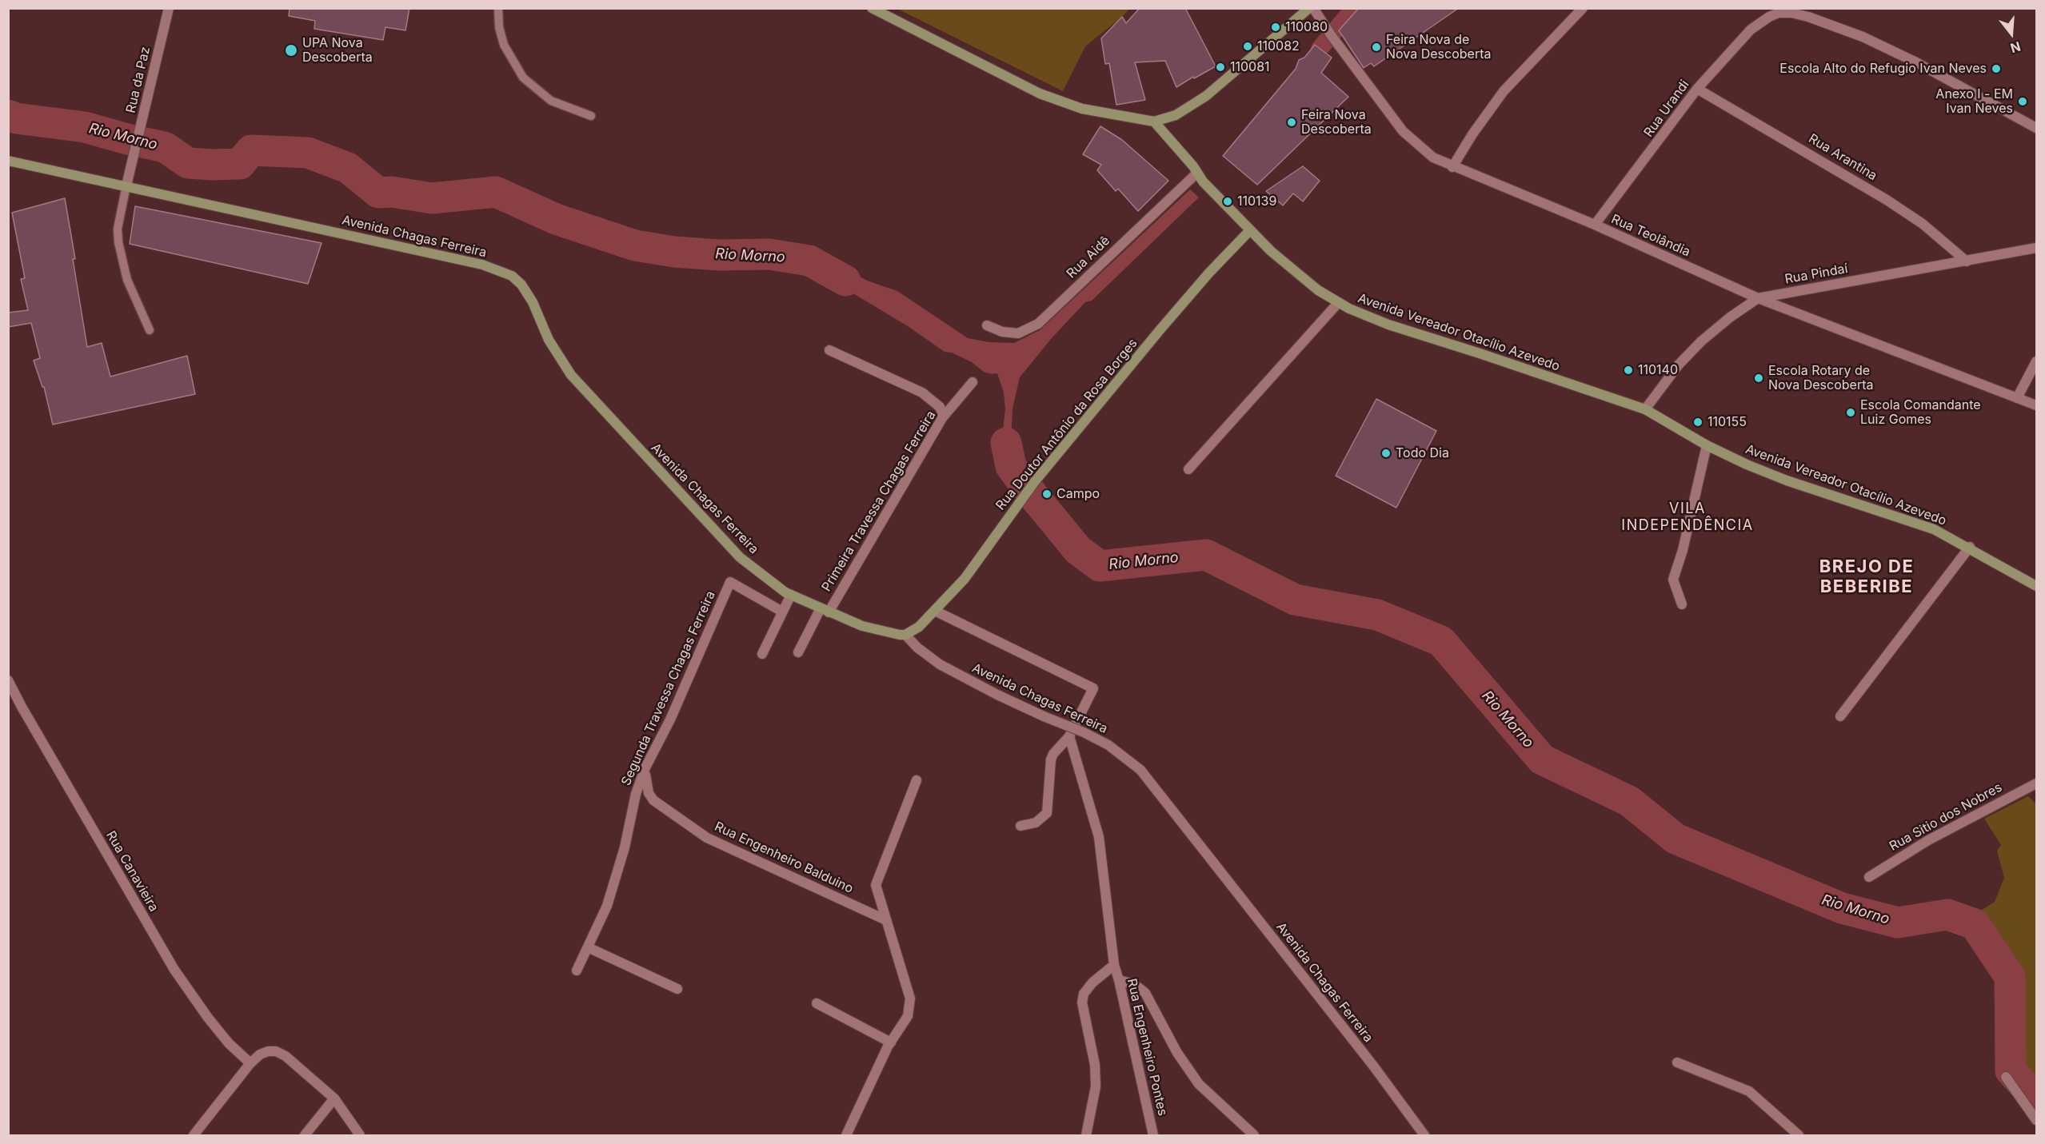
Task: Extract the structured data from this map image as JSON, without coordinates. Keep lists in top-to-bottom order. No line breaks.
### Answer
{"streets":{"street":["Rua da Paz","Rua Urandi","Rua Arantina","Rua Teolândia","Avenida Chagas Ferreira","Rua Aidê","Rua Pindaí","Avenida Vereador Otacílio Azevedo","Rua Doutor Antônio da Rosa Borges","Primeira Travessa Chagas Ferreira","Segunda Travessa Chagas Ferreira","Rua Sitio dos Nobres","Rua Engenheiro Balduino","Rua Canavieira","Rua Engenheiro Pontes"]},"crossings":[["Rua da Paz","Avenida Chagas Ferreira"],["Rua Urandi","Rua Arantina"],["Rua Urandi","Rua Teolândia"],["Rua Arantina","Rua Pindaí"],["Rua Teolândia","Rua Pindaí"],["Avenida Chagas Ferreira","Rua Doutor Antônio da Rosa Borges"],["Avenida Chagas Ferreira","Primeira Travessa Chagas Ferreira"],["Rua Aidê","Avenida Vereador Otacílio Azevedo"],["Rua Pindaí","Avenida Vereador Otacílio Azevedo"],["Avenida Vereador Otacílio Azevedo","Rua Doutor Antônio da Rosa Borges"],["Segunda Travessa Chagas Ferreira","Rua Engenheiro Balduino"]],"districts":["VILA INDEPENDÊNCIA","BREJO DE BEBERIBE"],"water":["Rio Morno"],"places":["110080","110082","Feira Nova de Nova Descoberta","UPA Nova Descoberta","110081","Escola Alto do Refugio Ivan Neves","Anexo I - EM Ivan Neves","Feira Nova Descoberta","110139","110140","Escola Rotary de Nova Descoberta","Escola Comandante Luiz Gomes","110155","Todo Dia","Campo"],"north":"bottom"}
